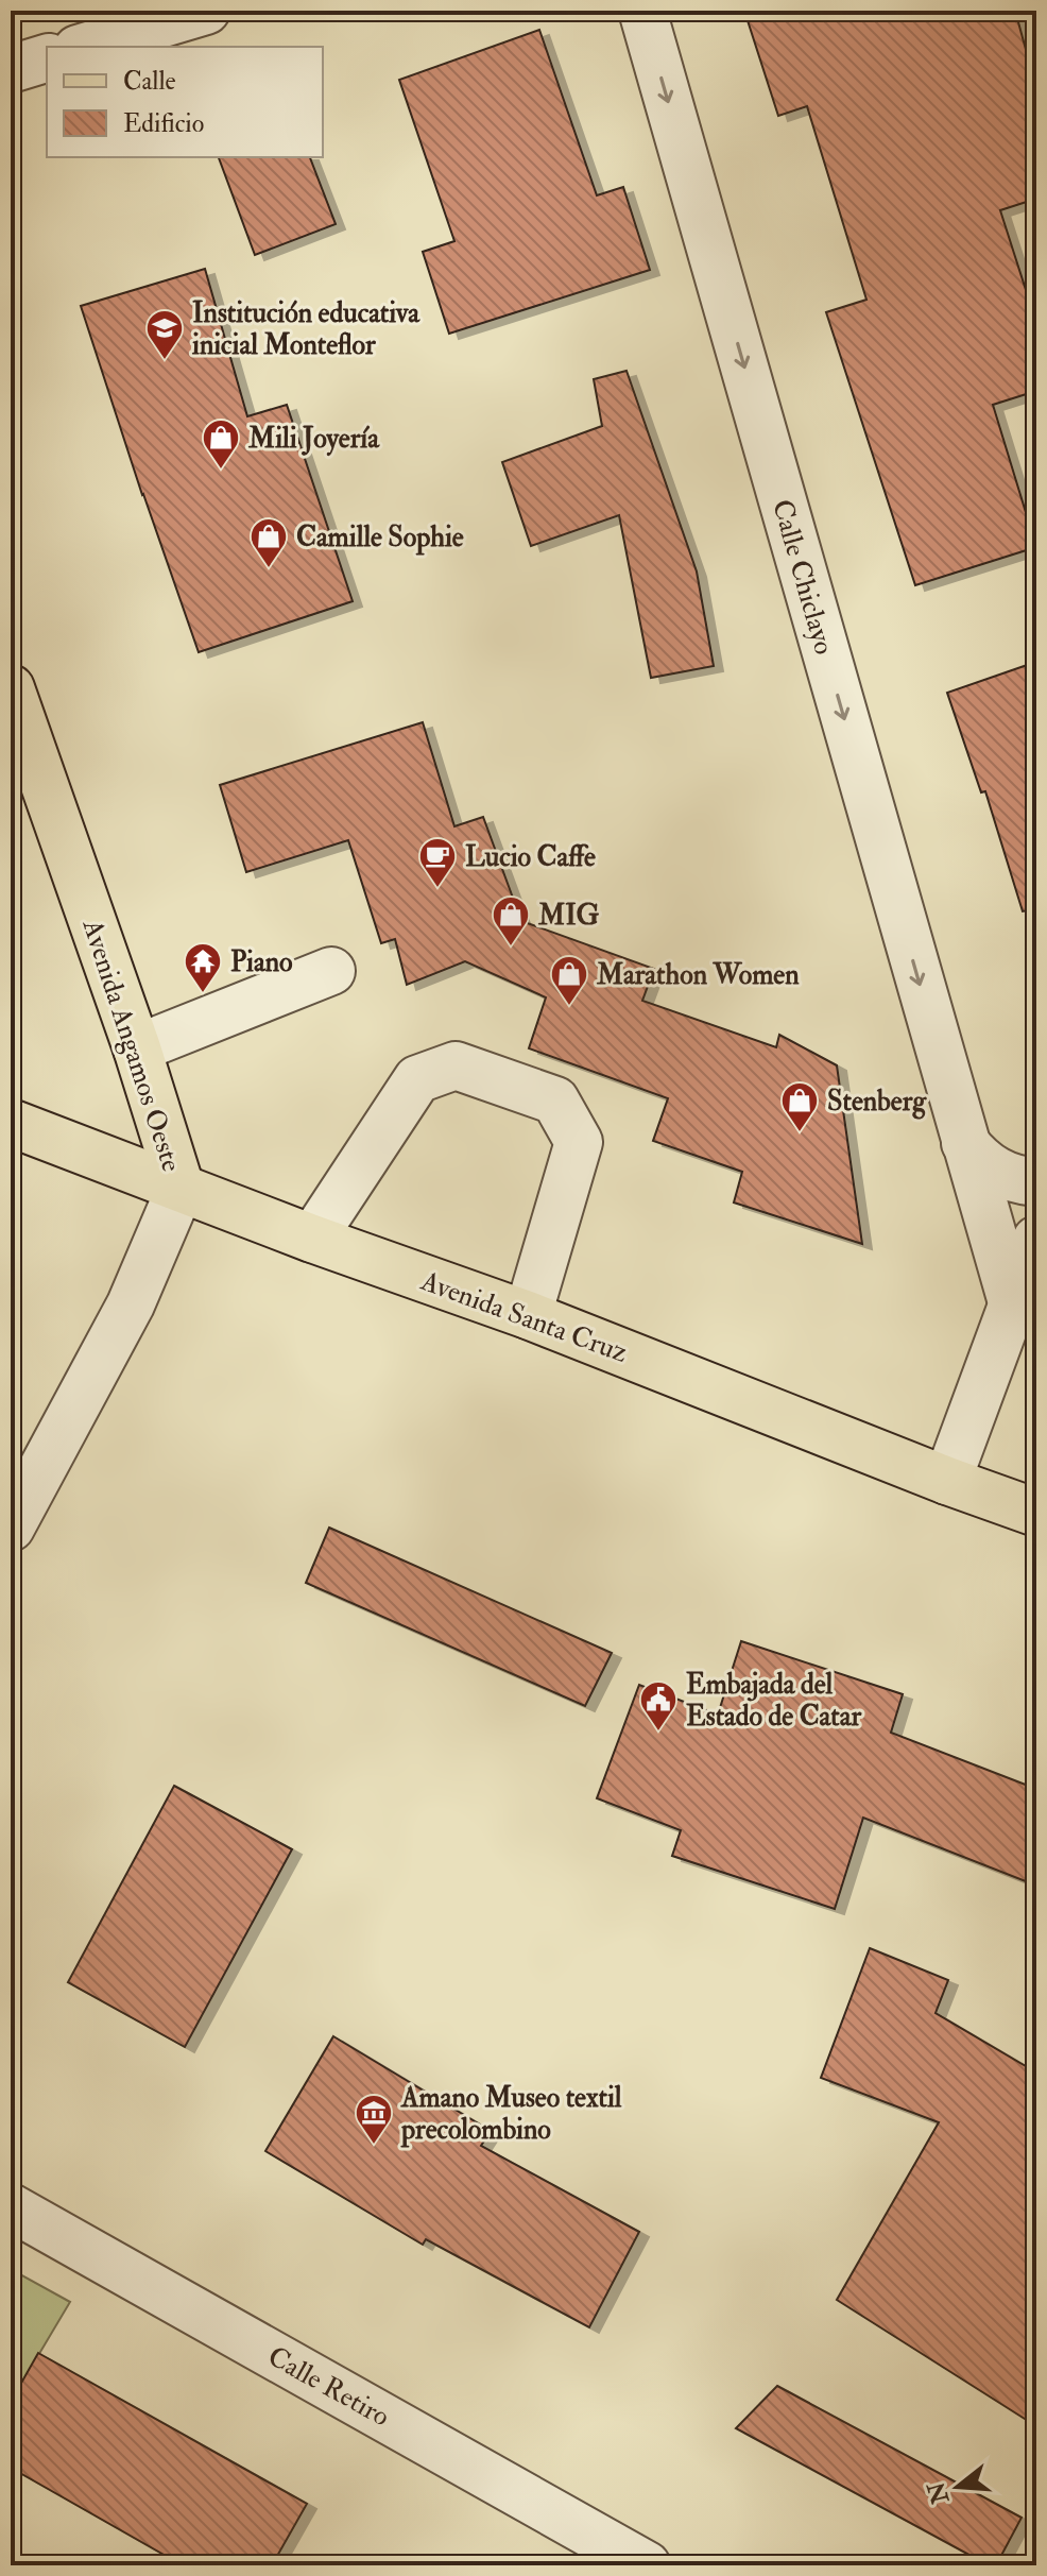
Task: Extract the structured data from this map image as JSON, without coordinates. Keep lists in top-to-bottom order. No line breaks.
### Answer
{"streets":{"main road":["Avenida Angamos Oeste","Avenida Santa Cruz"],"street":["Calle Chiclayo","Calle Retiro"]},"crossings":[["Avenida Angamos Oeste","Avenida Santa Cruz"]],"one_way":["Calle Chiclayo"],"places":{"school or university":["Institución educativa inicial Monteflor"],"shop":["Mili Joyería","Camille Sophie","MIG","Marathon Women","Stenberg"],"cafe":["Lucio Caffe"],"temple":["Piano"],"public building":["Embajada del Estado de Catar"],"museum":["Amano Museo textil precolombino"]},"legend":["Calle","Edificio"],"north":"left"}
